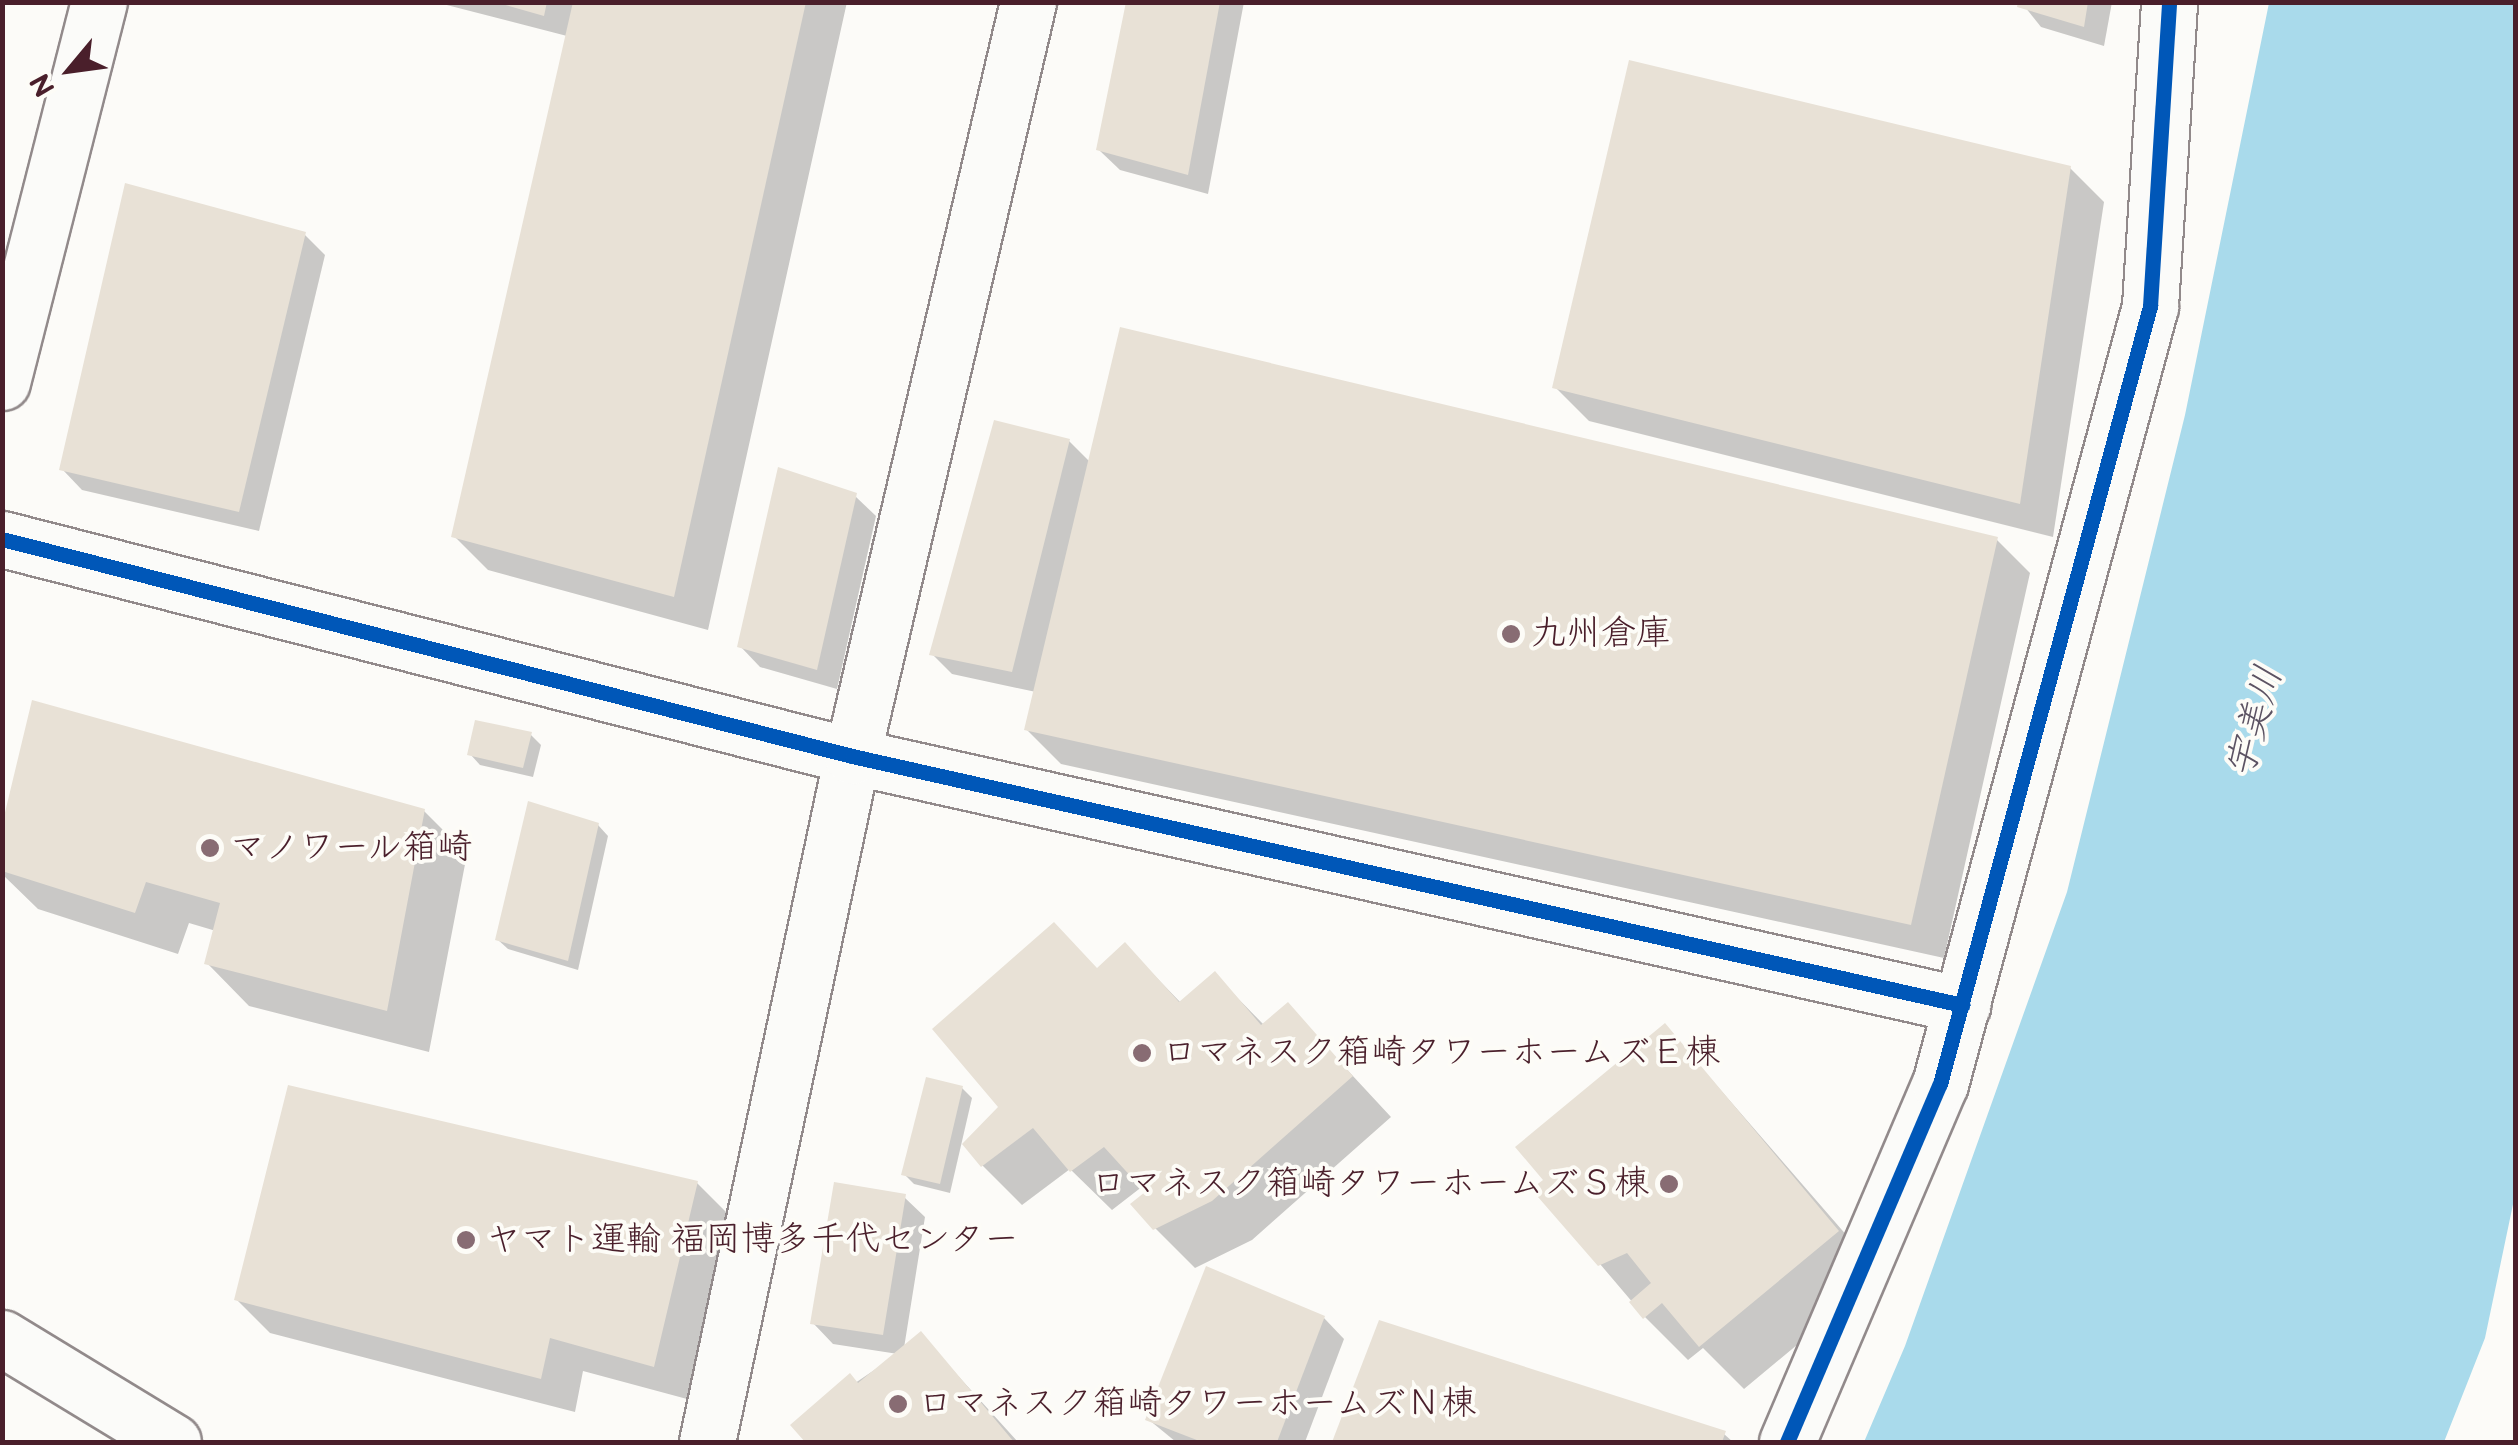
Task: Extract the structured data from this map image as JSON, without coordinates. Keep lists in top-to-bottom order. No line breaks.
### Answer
{"water":["宇美川"],"places":["九州倉庫","マノワール箱崎","ロマネスク箱崎タワーホームズＥ棟","ロマネスク箱崎タワーホームズＳ棟","ヤマト運輸 福岡博多千代センター","ロマネスク箱崎タワーホームズＮ棟"],"north":"bottom left"}
